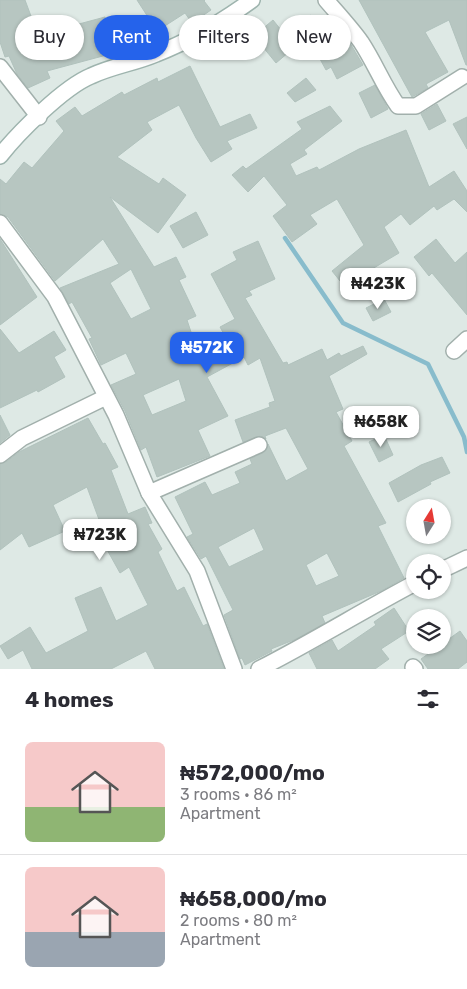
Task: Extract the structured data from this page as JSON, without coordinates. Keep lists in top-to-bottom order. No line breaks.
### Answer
{"north":"top","page":{"chip":["Buy","Rent","Filters","New"],"price":["₦423K","₦572K","₦658K","₦723K"],"heading":"4 homes","list":[{"name":"₦572,000/mo","note":"3 rooms · 86 m² · Apartment"},{"name":"₦658,000/mo","note":"2 rooms · 80 m² · Apartment"}]}}
